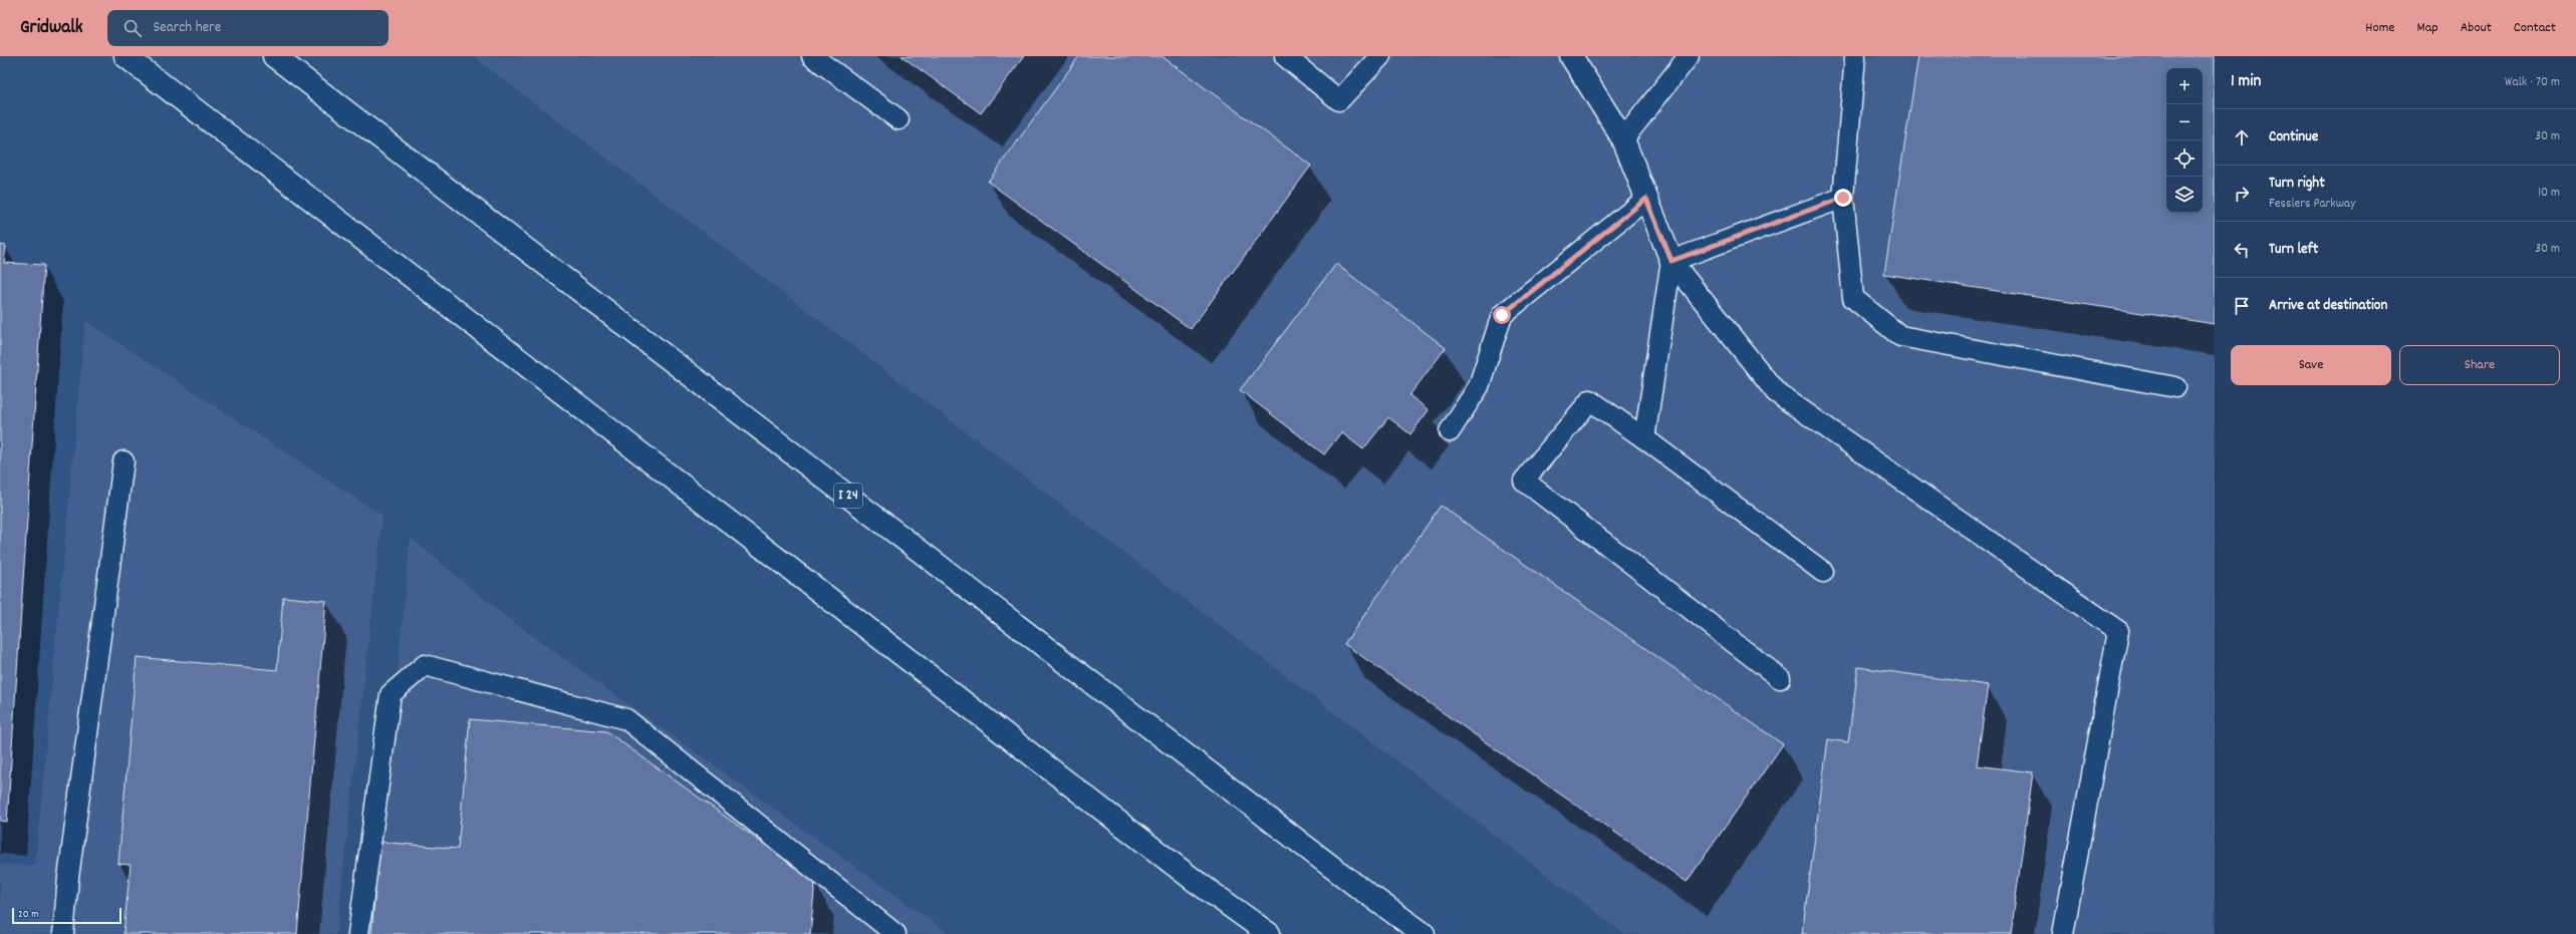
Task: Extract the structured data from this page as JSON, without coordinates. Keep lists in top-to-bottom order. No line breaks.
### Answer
{"streets":{"main road":["I 24"]},"scale_bar":"20 m","page":{"header":"Gridwalk","search":"Search here","nav":["Home","Map","About","Contact"],"heading":["1 min","Walk · 70 m"],"map_buttons":["+","−"],"list":[["Continue","30 m"],["Turn right","Fesslers Parkway","10 m"],["Turn left","30 m"],"Arrive at destination"],"buttons":["Save","Share"],"scale":"20 m"}}
